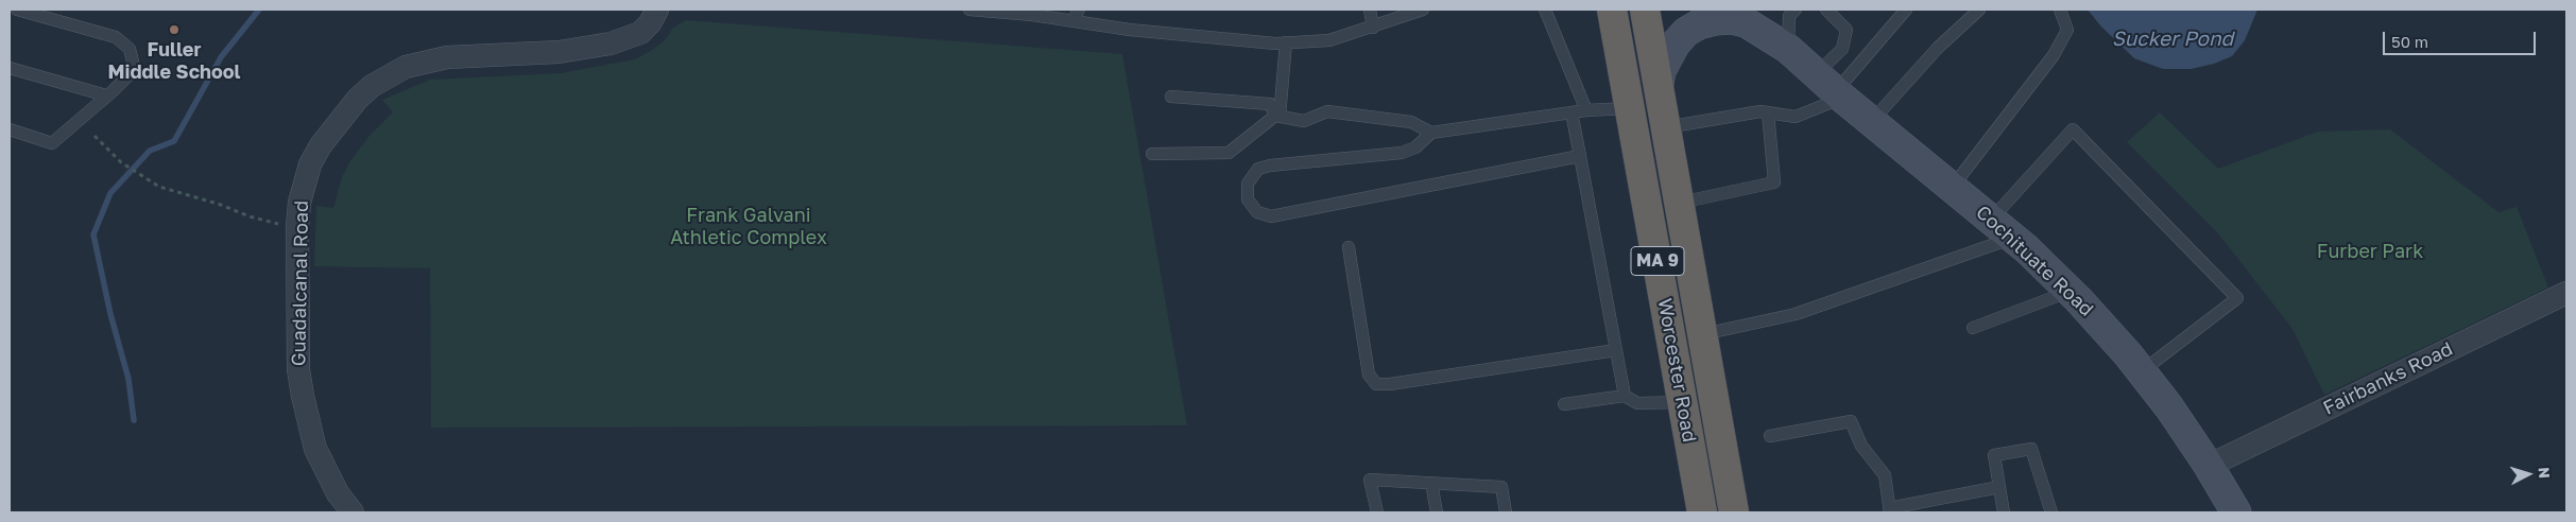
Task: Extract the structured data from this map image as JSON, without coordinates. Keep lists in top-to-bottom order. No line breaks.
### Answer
{"streets":{"highway":["MA 9","Worcester Road"],"main road":["Cochituate Road"],"street":["Guadalcanal Road","Fairbanks Road"]},"crossings":[["Cochituate Road","Worcester Road"],["Cochituate Road","Fairbanks Road"]],"water":["Sucker Pond"],"parks":["Frank Galvani Athletic Complex","Furber Park"],"places":["Fuller Middle School"],"scale_bar":"50 m","north":"right"}
